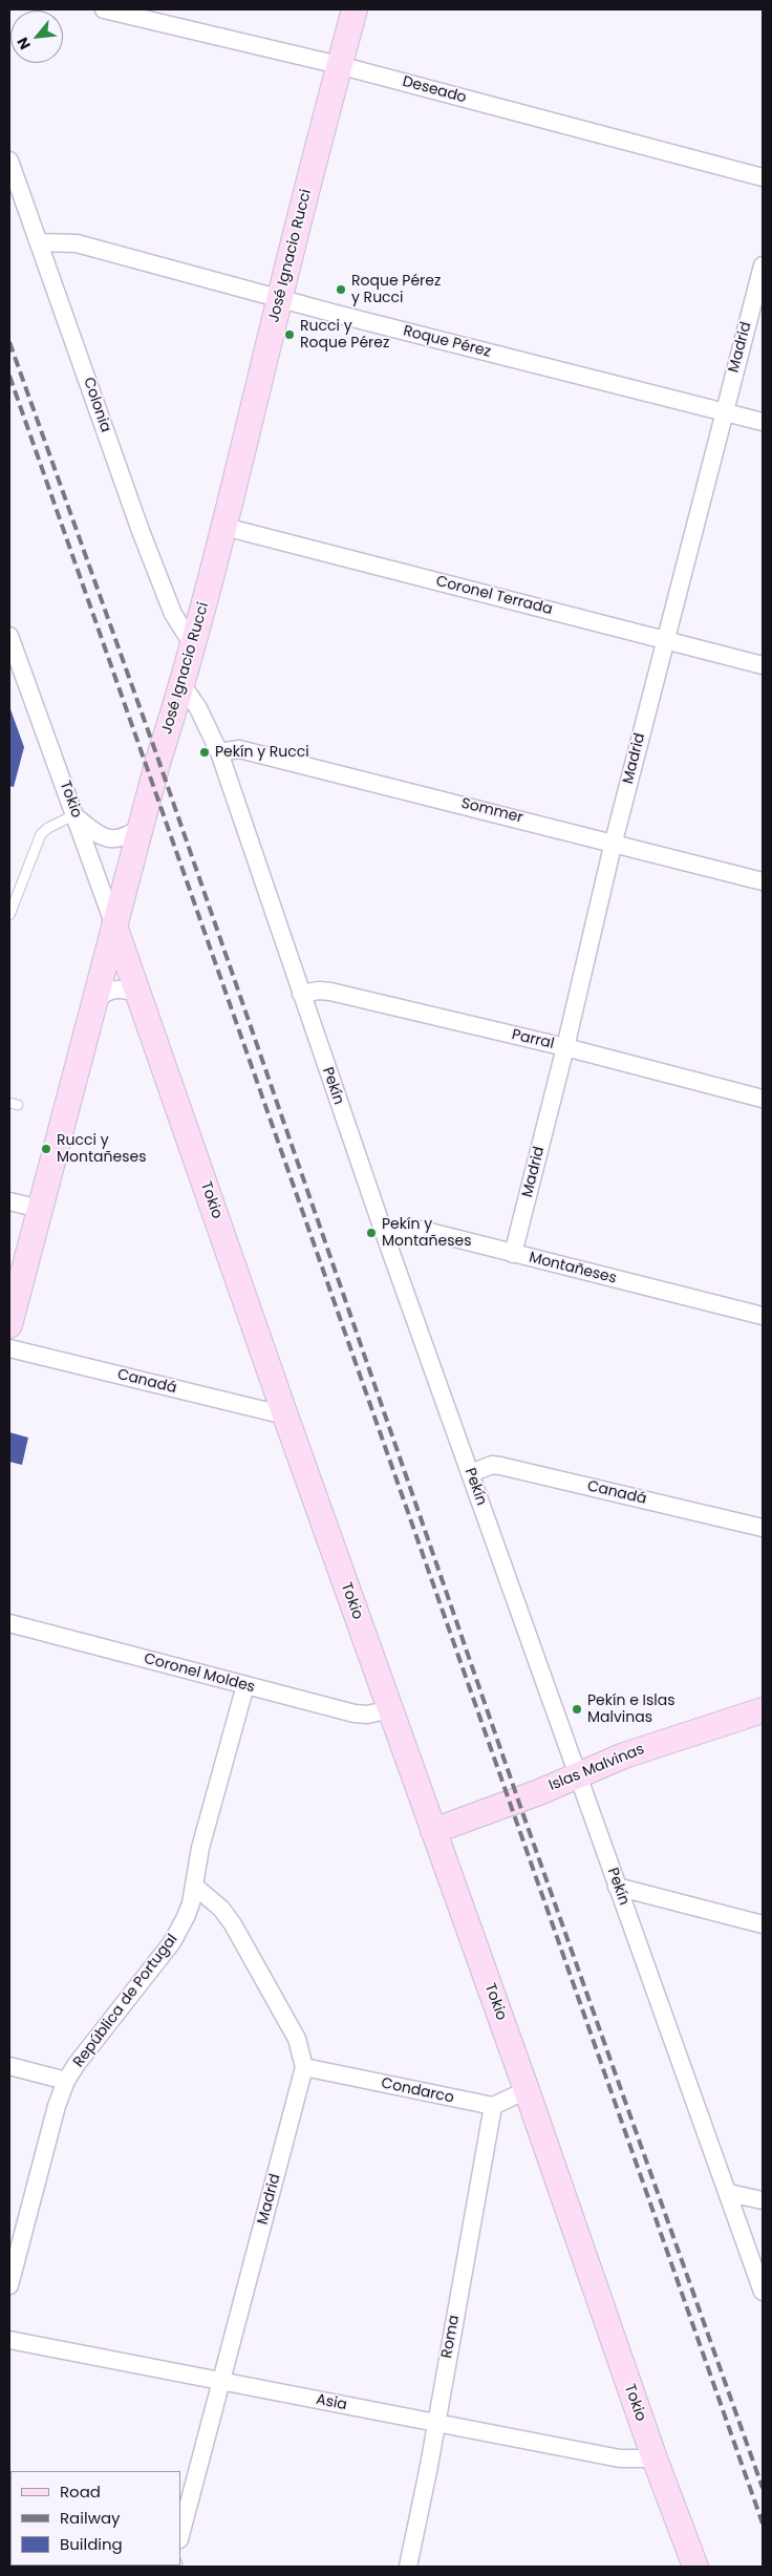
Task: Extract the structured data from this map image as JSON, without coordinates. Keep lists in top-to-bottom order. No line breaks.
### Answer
{"streets":{"street":["Deseado","José Ignacio Rucci","Roque Pérez","Madrid","Colonia","Coronel Terrada","Tokio","Sommer","Parral","Pekín","Montañeses","Canadá","Coronel Moldes","Islas Malvinas","República de Portugal","Condarco","Roma","Asia"]},"crossings":[["Deseado","José Ignacio Rucci"],["José Ignacio Rucci","Roque Pérez"],["José Ignacio Rucci","Colonia"],["José Ignacio Rucci","Coronel Terrada"],["José Ignacio Rucci","Tokio"],["José Ignacio Rucci","Pekín"],["Roque Pérez","Madrid"],["Roque Pérez","Colonia"],["Madrid","Coronel Terrada"],["Madrid","Sommer"],["Madrid","Parral"],["Madrid","Montañeses"],["Madrid","República de Portugal"],["Madrid","Condarco"],["Madrid","Asia"],["Tokio","Canadá"],["Tokio","Coronel Moldes"],["Tokio","Islas Malvinas"],["Tokio","Asia"],["Sommer","Pekín"],["Parral","Pekín"],["Pekín","Montañeses"],["Pekín","Canadá"],["Pekín","Islas Malvinas"],["Coronel Moldes","República de Portugal"],["Condarco","Roma"],["Roma","Asia"]],"places":["Roque Pérez y Rucci","Rucci y Roque Pérez","Pekín y Rucci","Rucci y Montañeses","Pekín y Montañeses","Pekín e Islas Malvinas"],"legend":["Road","Railway","Building"],"north":"bottom left"}
